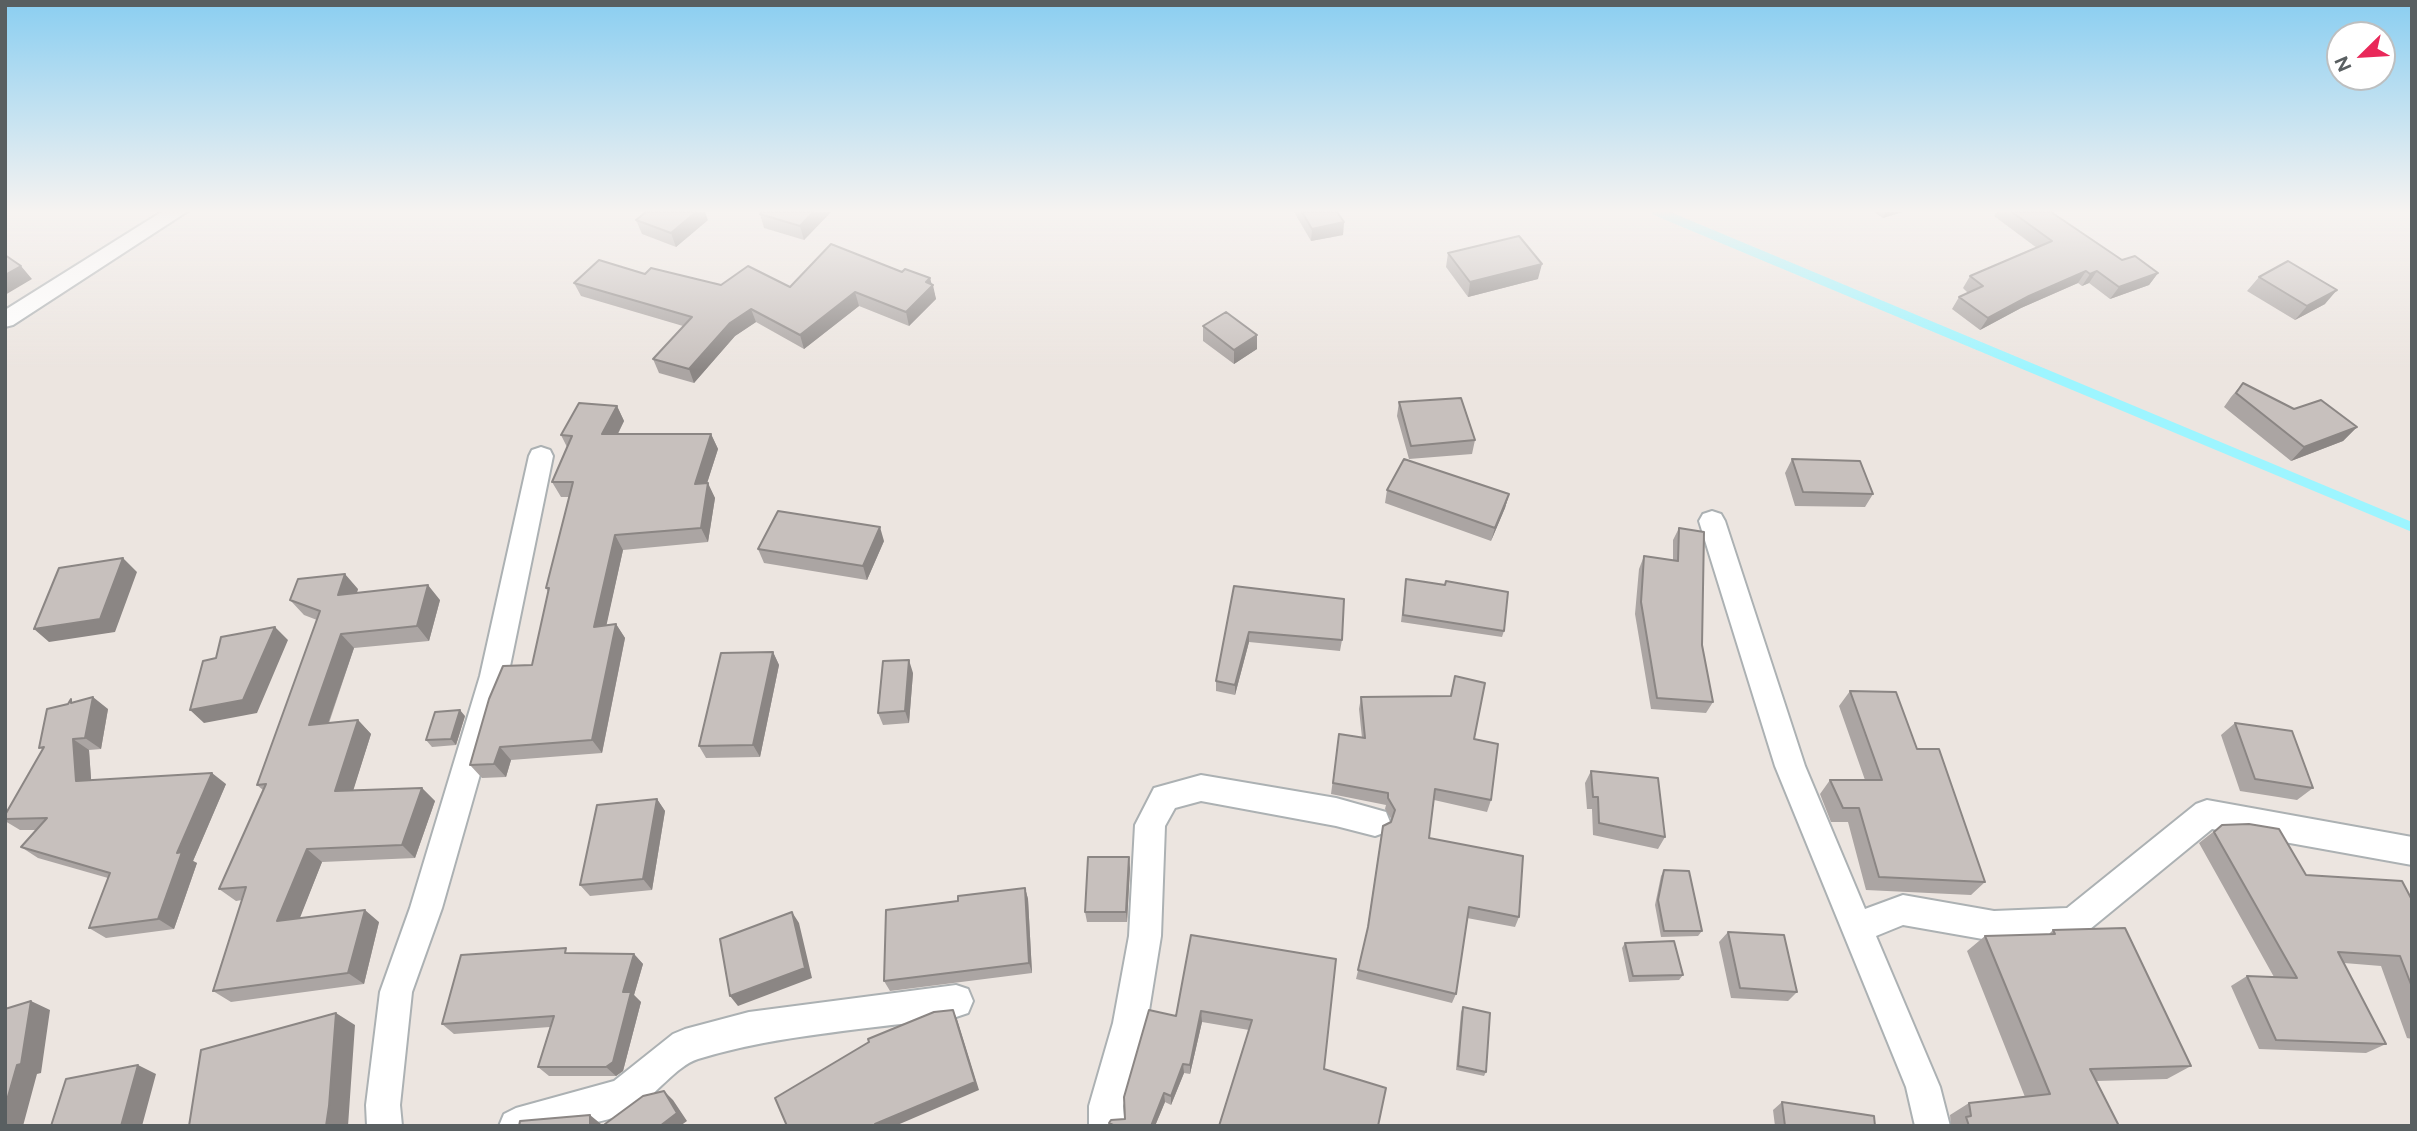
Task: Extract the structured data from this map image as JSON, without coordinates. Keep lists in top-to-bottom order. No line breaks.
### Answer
{"north":"bottom left"}
